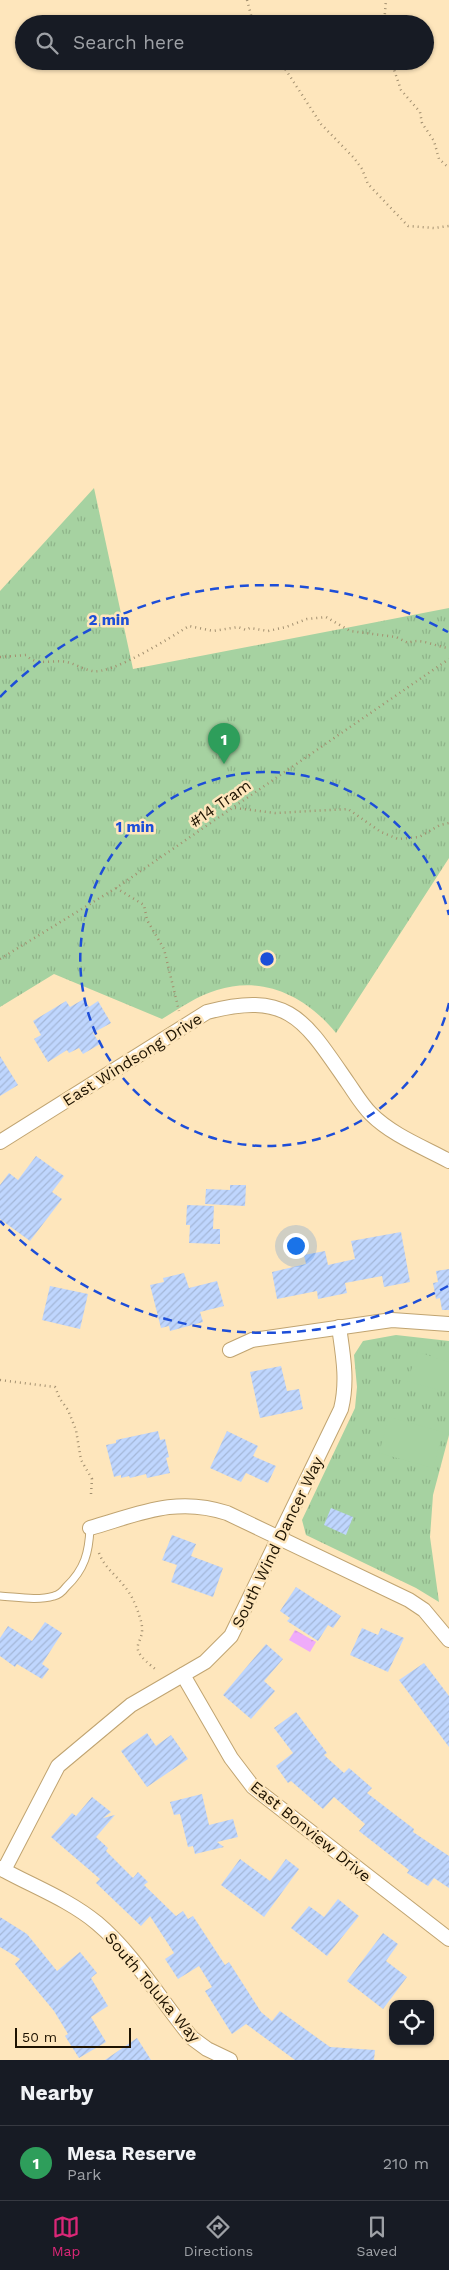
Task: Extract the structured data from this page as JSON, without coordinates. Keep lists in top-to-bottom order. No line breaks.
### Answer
{"streets":{"street":["East Windsong Drive","South Wind Dancer Way","East Bonview Drive","South Toluka Way"],"path":["#14 Tram"]},"crossings":[["South Wind Dancer Way","East Bonview Drive"],["South Wind Dancer Way","South Toluka Way"]],"scale_bar":"50 m","page":{"search":"Search here","pins":"1","scale":"50 m","heading":"Nearby","list":[{"mark":"1","name":"Mesa Reserve","note":"Park","value":"210 m"}],"nav":["Map","Directions","Saved"]},"rings":["2 min","1 min"]}
